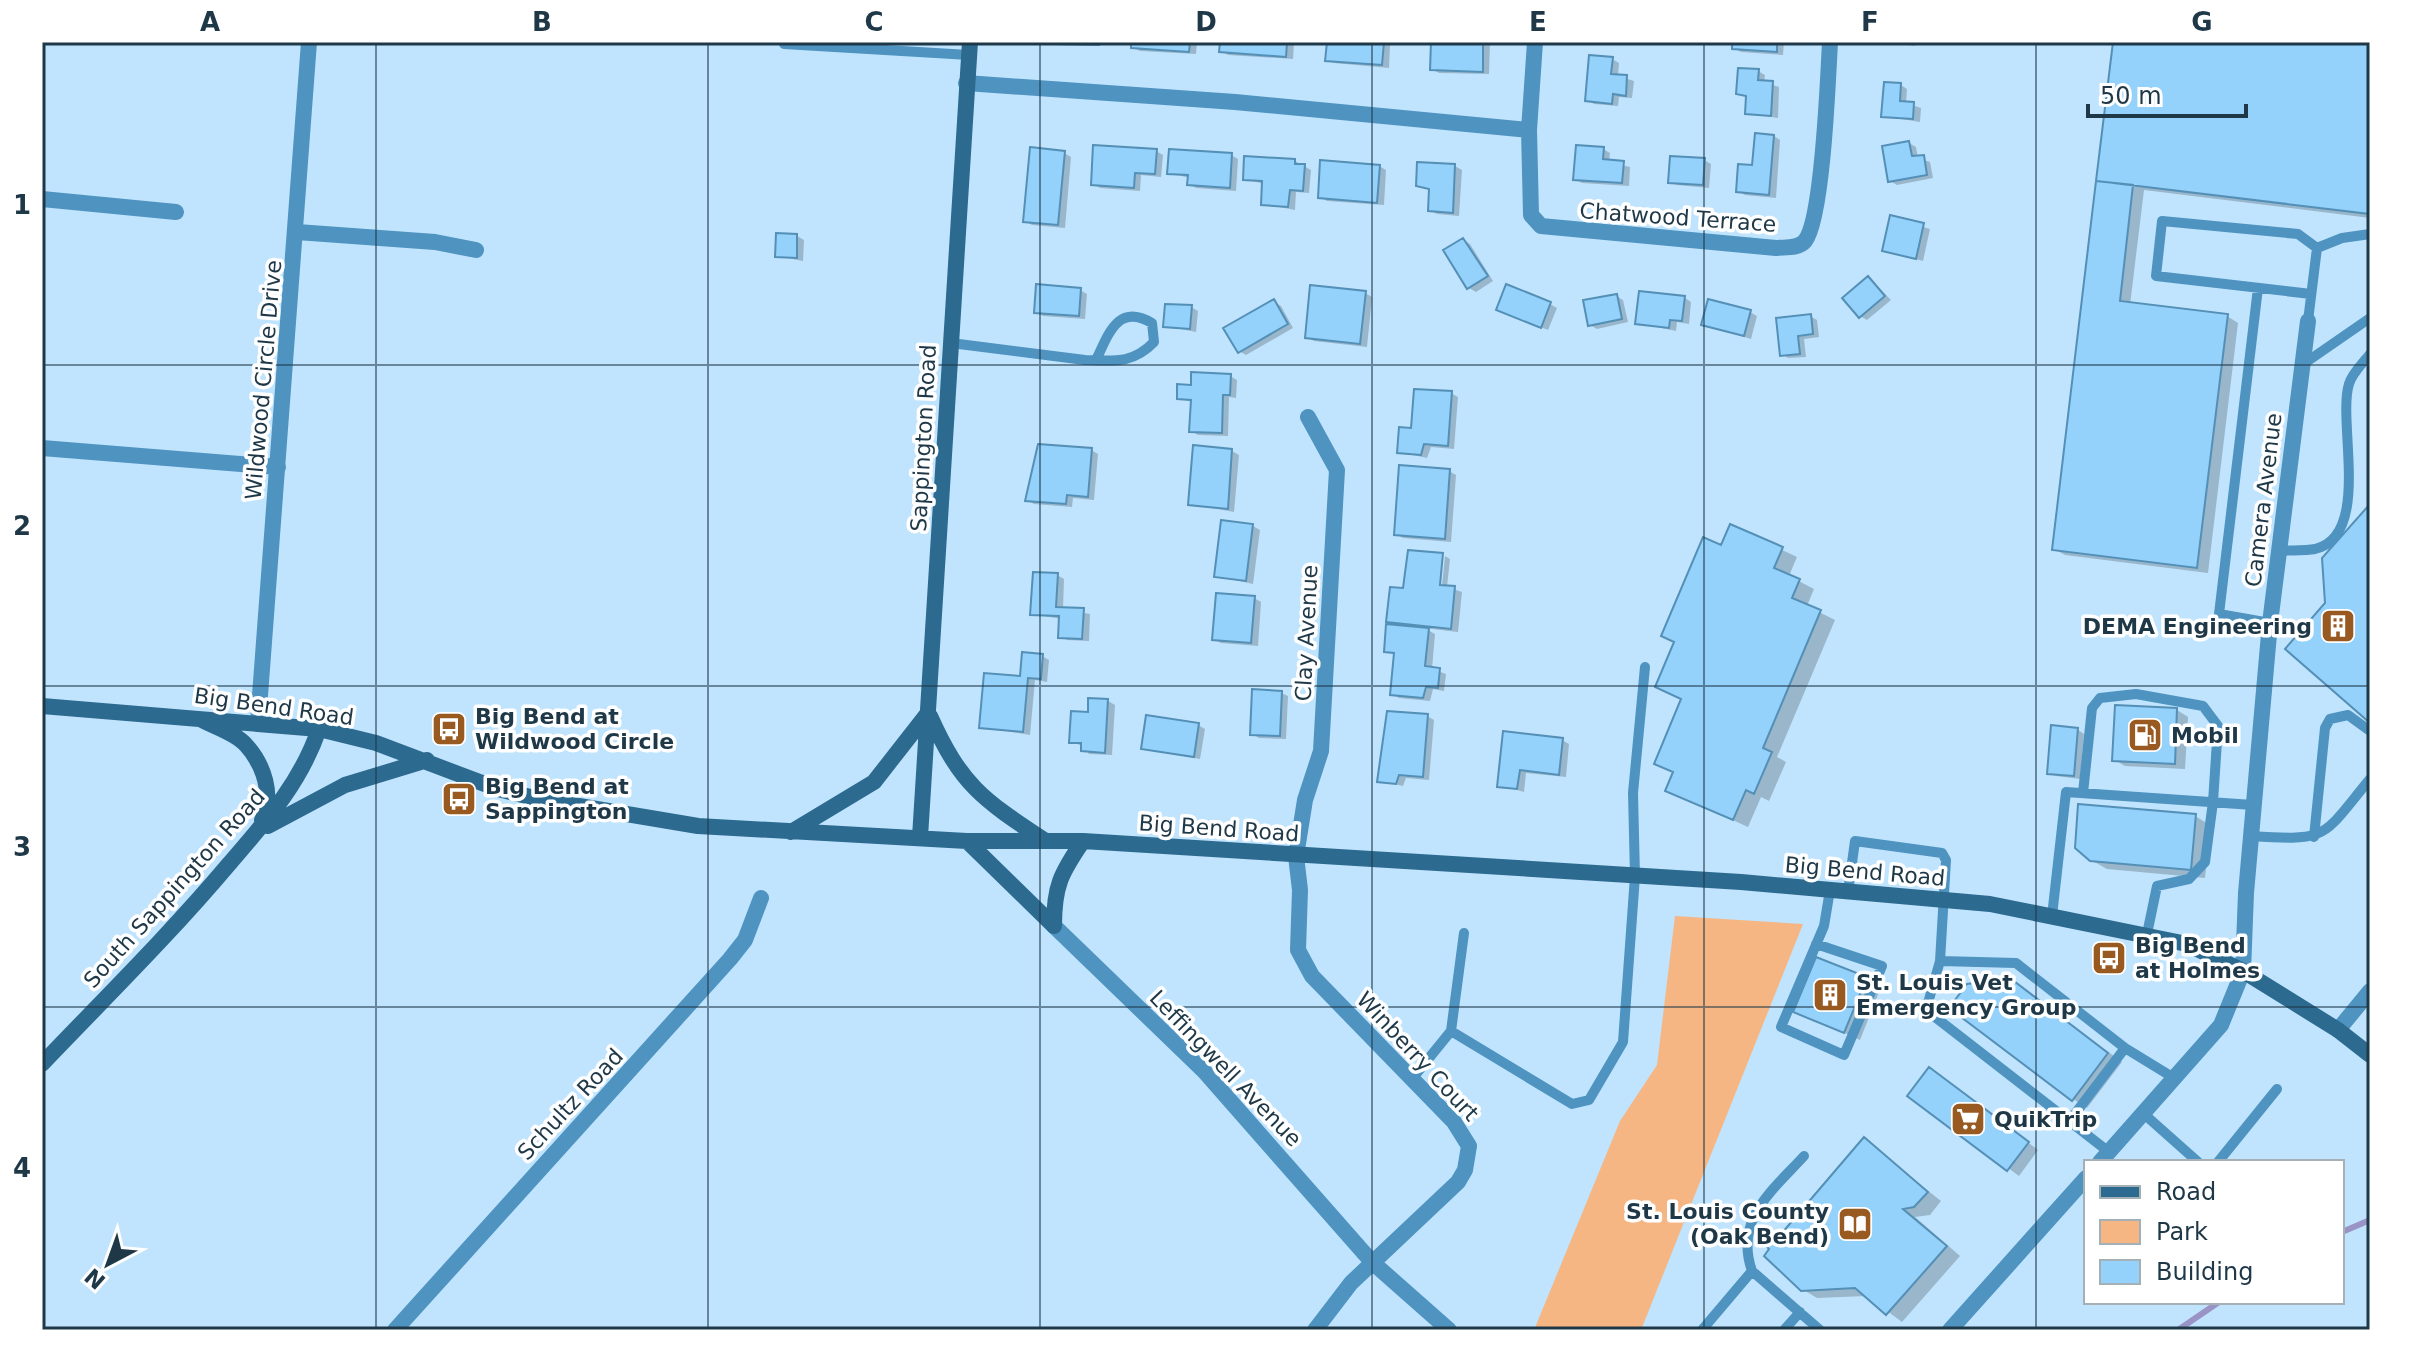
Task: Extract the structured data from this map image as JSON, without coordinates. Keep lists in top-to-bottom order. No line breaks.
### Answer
{"streets":{"main road":["Sappington Road","Big Bend Road","South Sappington Road","Leffingwell Avenue"],"street":["Chatwood Terrace","Wildwood Circle Drive","Camera Avenue","Clay Avenue","Winberry Court","Schultz Road"]},"crossings":[["Wildwood Circle Drive","Big Bend Road"],["Sappington Road","Big Bend Road"],["Camera Avenue","Big Bend Road"],["Clay Avenue","Big Bend Road"],["Clay Avenue","Winberry Court"],["Big Bend Road","South Sappington Road"],["Big Bend Road","Winberry Court"],["Big Bend Road","Leffingwell Avenue"],["Winberry Court","Leffingwell Avenue"]],"places":{"building":["DEMA Engineering","St. Louis Vet Emergency Group"],"bus stop":["Big Bend at Wildwood Circle","Big Bend at Sappington","Big Bend at Holmes"],"fuel station":["Mobil"],"supermarket":["QuikTrip"],"library":["St. Louis County (Oak Bend)"]},"legend":["Road","Park","Building"],"scale_bar":"50 m","north":"bottom left","grid":{"columns":["A","B","C","D","E","F","G"],"rows":["1","2","3","4"]}}
